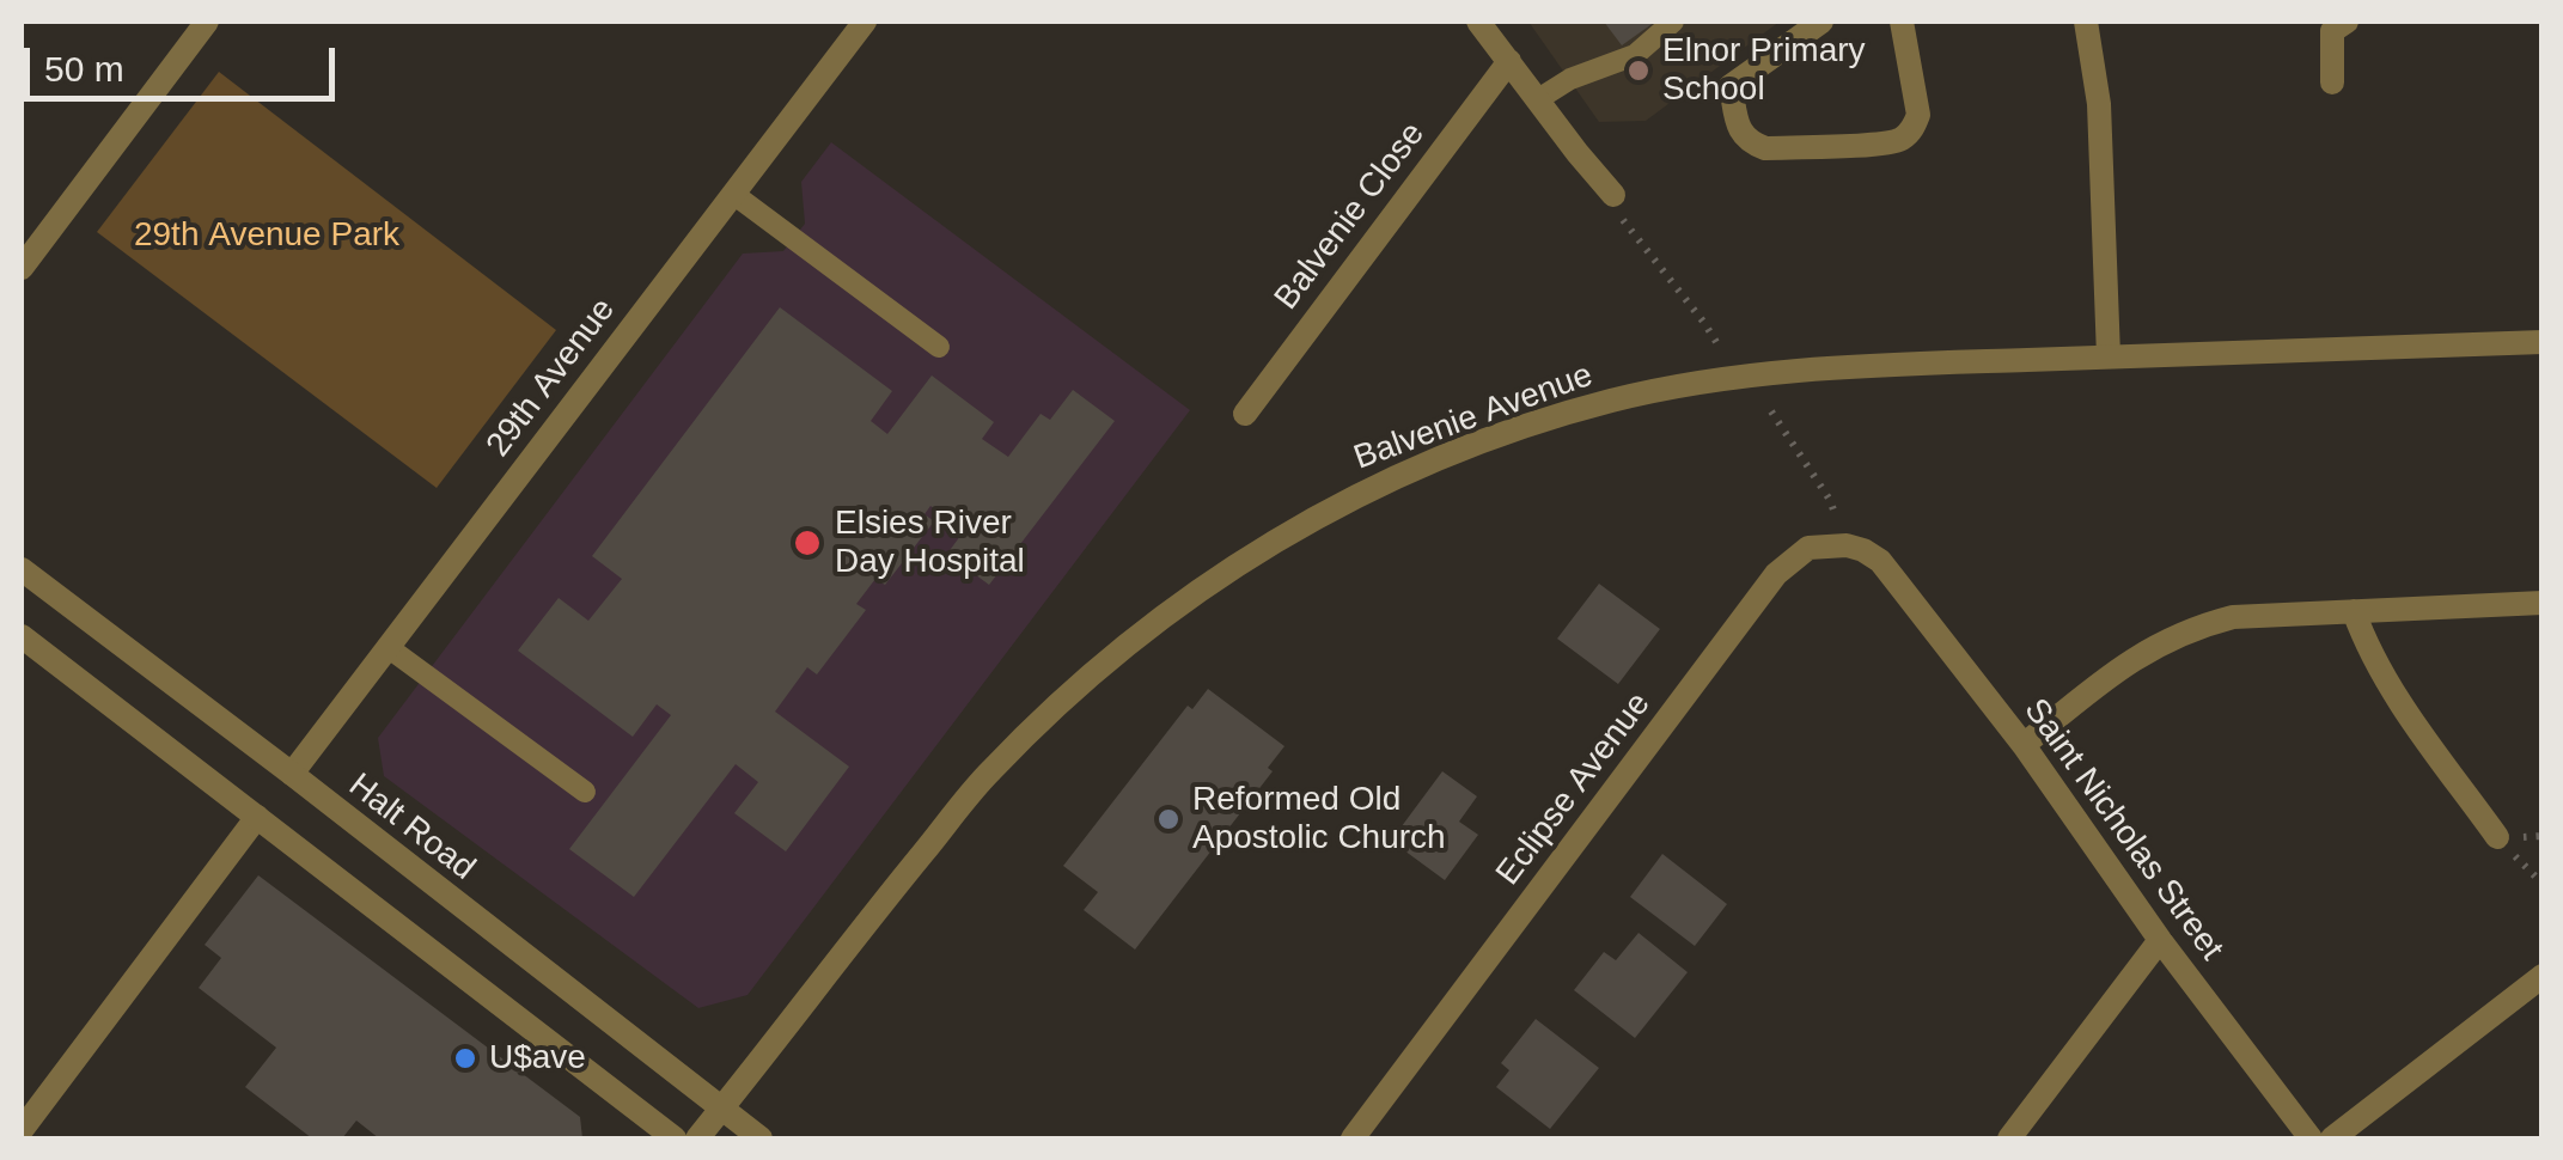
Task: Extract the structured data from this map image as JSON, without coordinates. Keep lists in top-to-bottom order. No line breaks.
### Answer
{"streets":{"street":["Balvenie Close","29th Avenue","Balvenie Avenue","Eclipse Avenue","Halt Road","Saint Nicholas Street"]},"crossings":[["29th Avenue","Halt Road"],["Balvenie Avenue","Halt Road"],["Eclipse Avenue","Saint Nicholas Street"]],"parks":["29th Avenue Park"],"places":["Elnor Primary School","Elsies River Day Hospital","Reformed Old Apostolic Church","U$ave"],"scale_bar":"50 m"}
